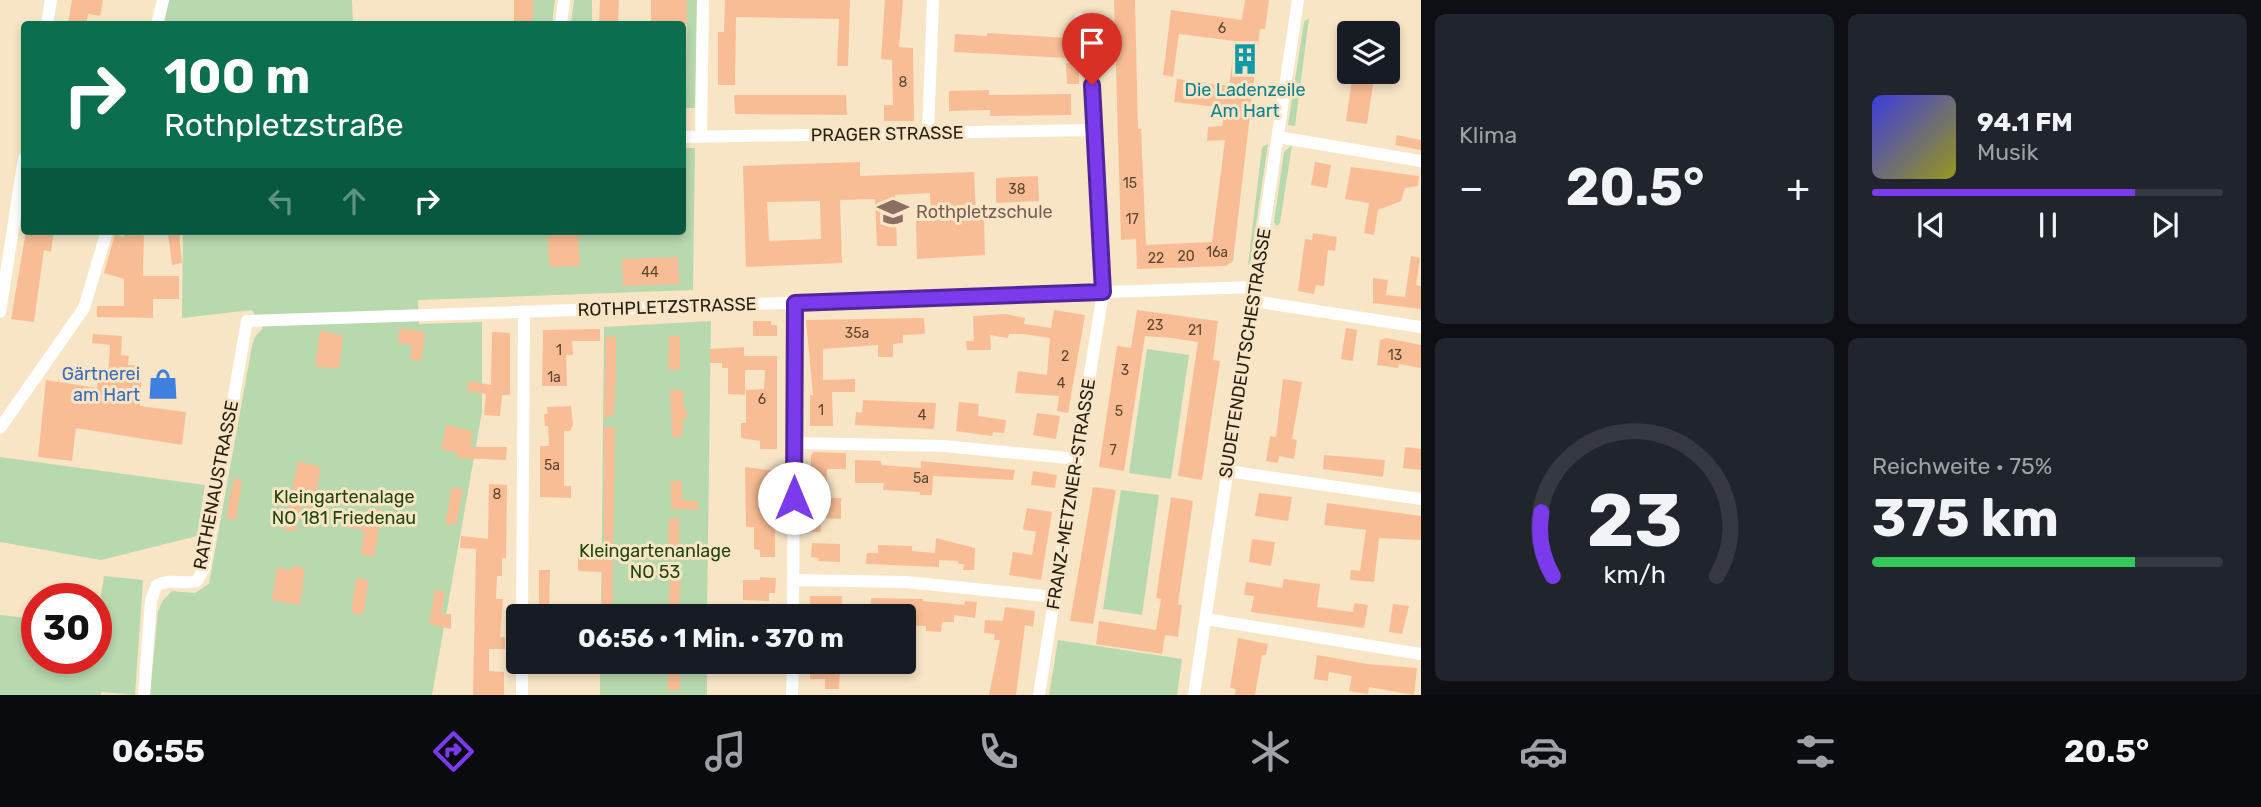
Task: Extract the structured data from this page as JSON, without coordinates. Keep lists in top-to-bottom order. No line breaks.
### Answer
{"streets":{"street":["PRAGER STRASSE","ROTHPLETZSTRASSE","SUDETENDEUTSCHESTRASSE","RATHENAUSTRASSE","FRANZ-METZNER-STRASSE"]},"crossings":[["PRAGER STRASSE","FRANZ-METZNER-STRASSE"],["ROTHPLETZSTRASSE","SUDETENDEUTSCHESTRASSE"],["ROTHPLETZSTRASSE","RATHENAUSTRASSE"],["ROTHPLETZSTRASSE","FRANZ-METZNER-STRASSE"]],"parks":["Kleingartenalage NO 181 Friedenau","Kleingartenanlage NO 53"],"places":{"building":["Die Ladenzeile Am Hart"],"school or university":["Rothpletzschule"],"shop":["Gärtnerei am Hart"]},"house_numbers":["6","8","15","38","17","16a","20","22","44","23","21","35a","1","13","2","3","1a","4","6","1","5","4","7","5a","5a","8"],"page":{"tile":["Klima",["Reichweite · 75%","375 km"]],"turn":["100 m","Rothpletzstraße"],"song":["94.1 FM","Musik"],"heat":["−","20.5°","+"],"limit":"30","trip":"06:56 · 1 Min. · 370 m","tabs":["06:55","20.5°"],"gauge":["23","km/h"]}}
